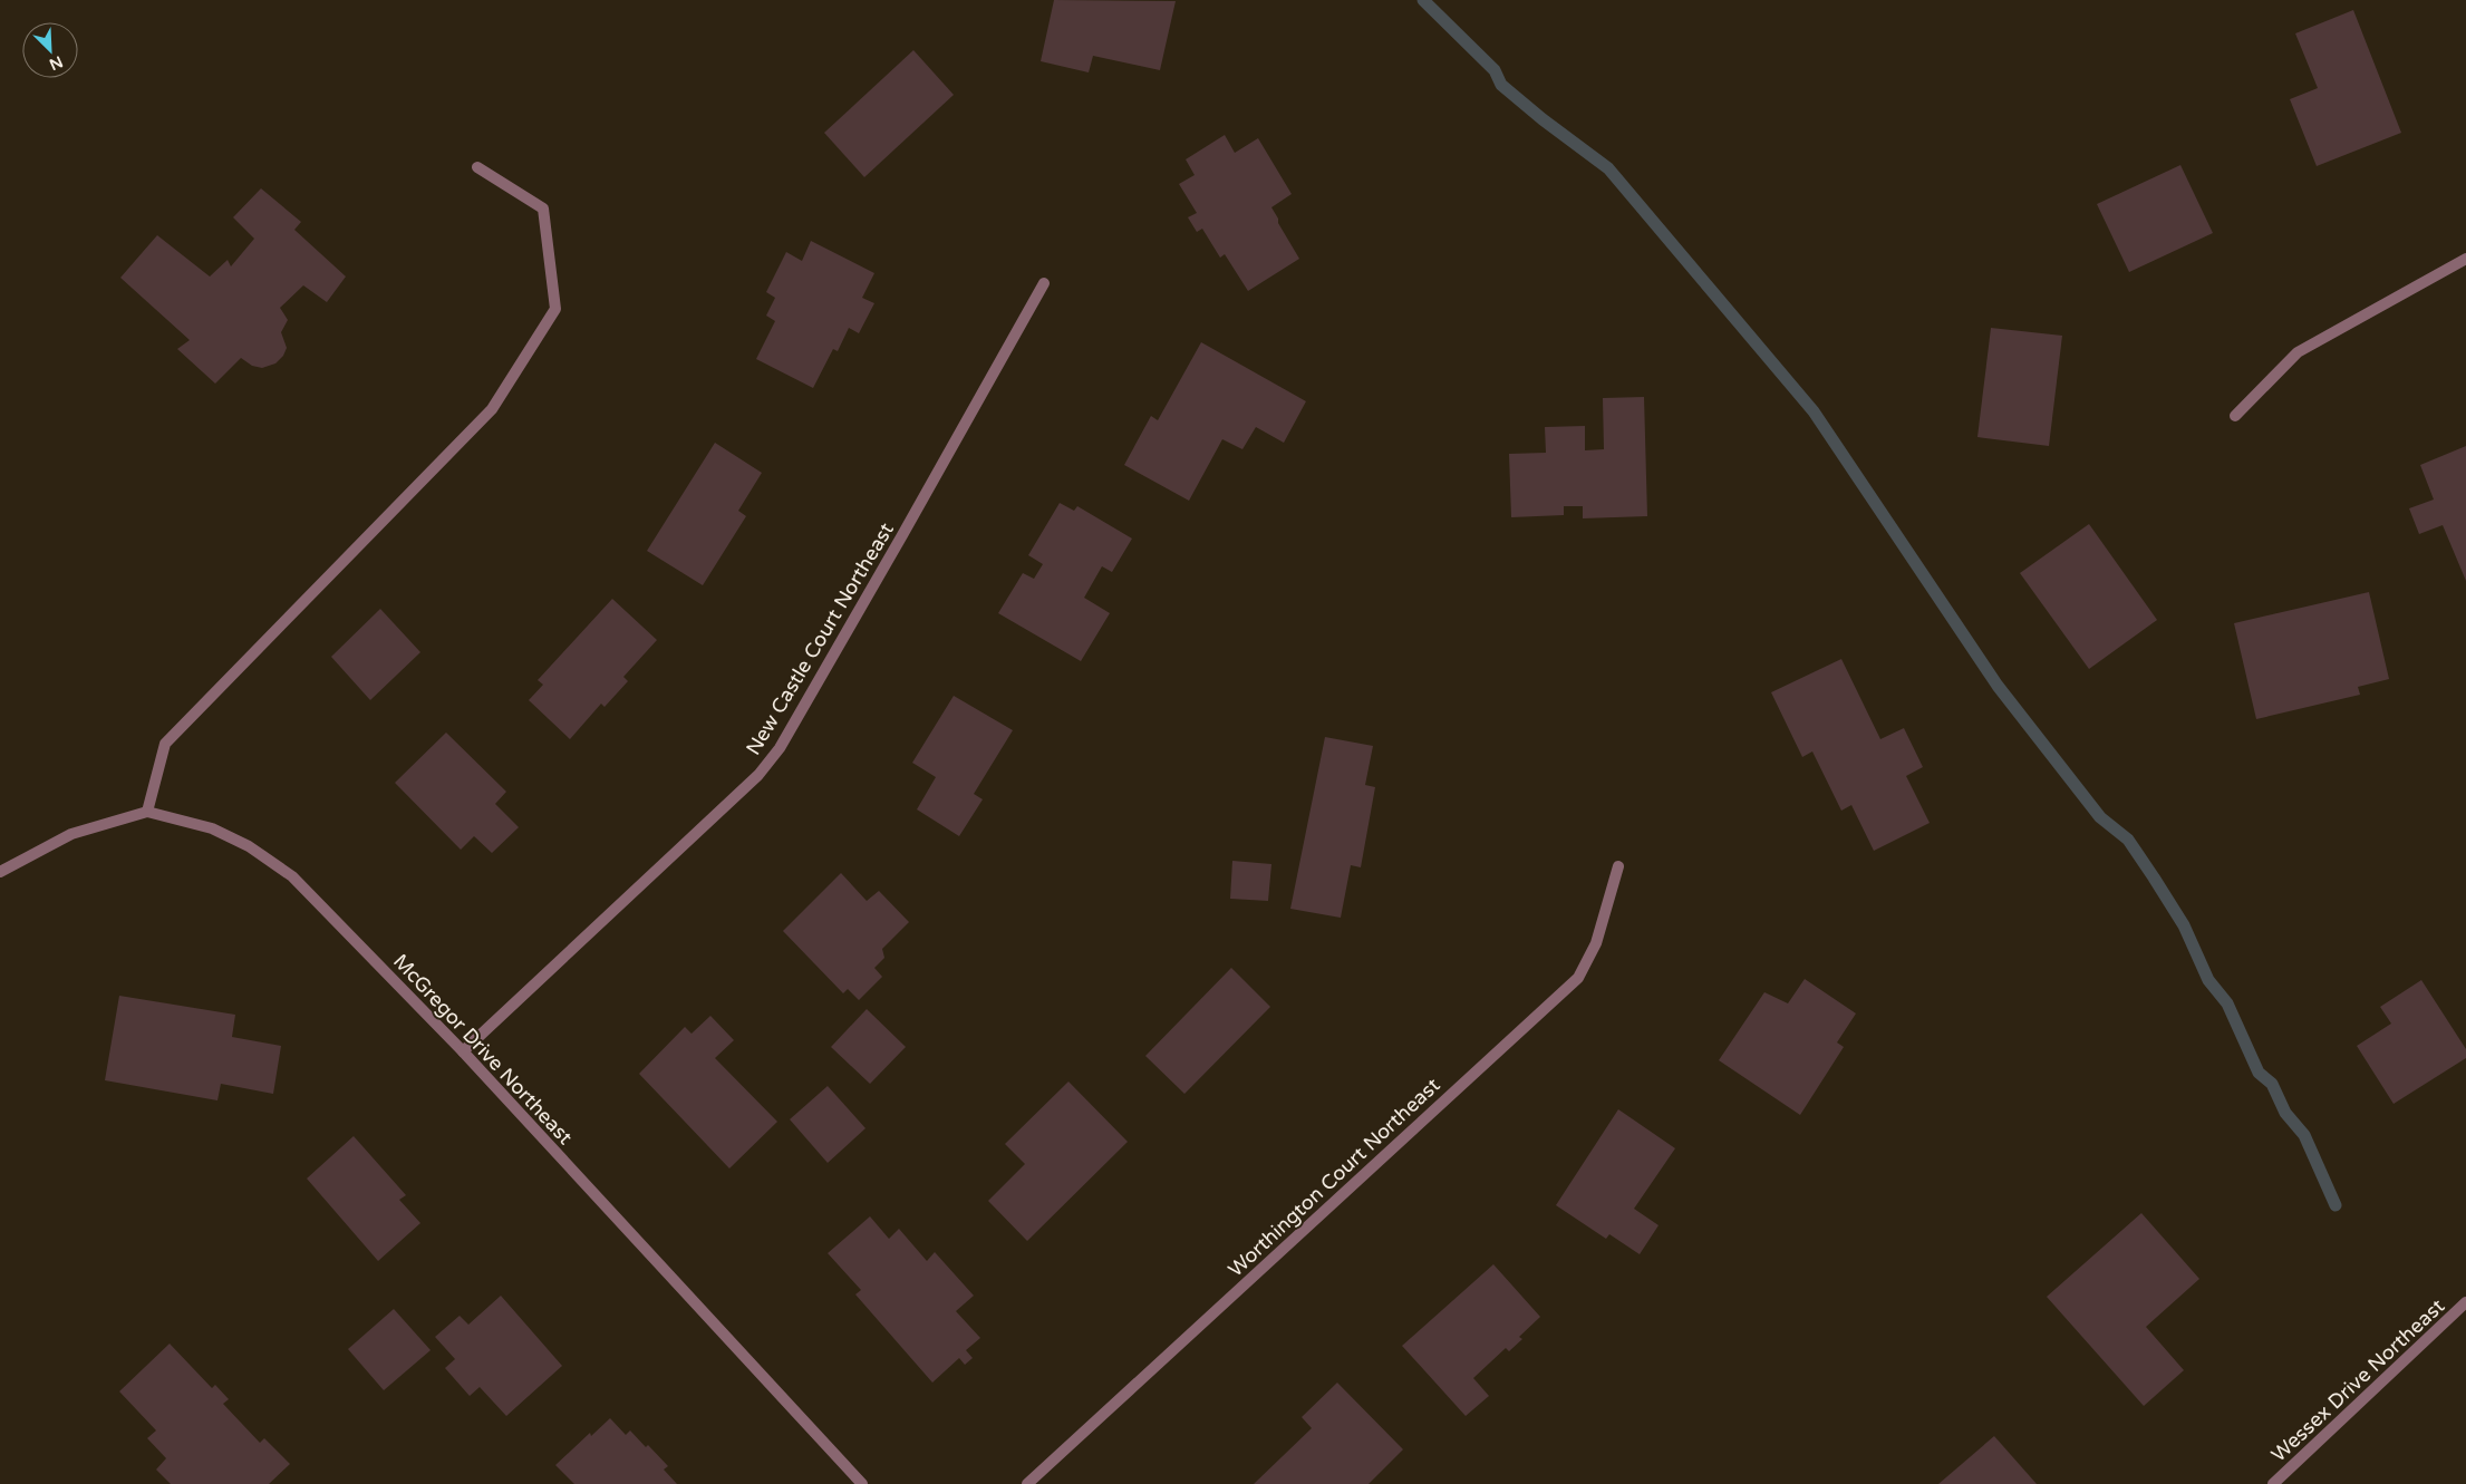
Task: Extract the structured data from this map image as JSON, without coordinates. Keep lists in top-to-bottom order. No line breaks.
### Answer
{"streets":{"street":["New Castle Court Northeast","McGregor Drive Northeast","Worthington Court Northeast","Wessex Drive Northeast"]},"crossings":[["New Castle Court Northeast","McGregor Drive Northeast"]],"north":"bottom right"}
